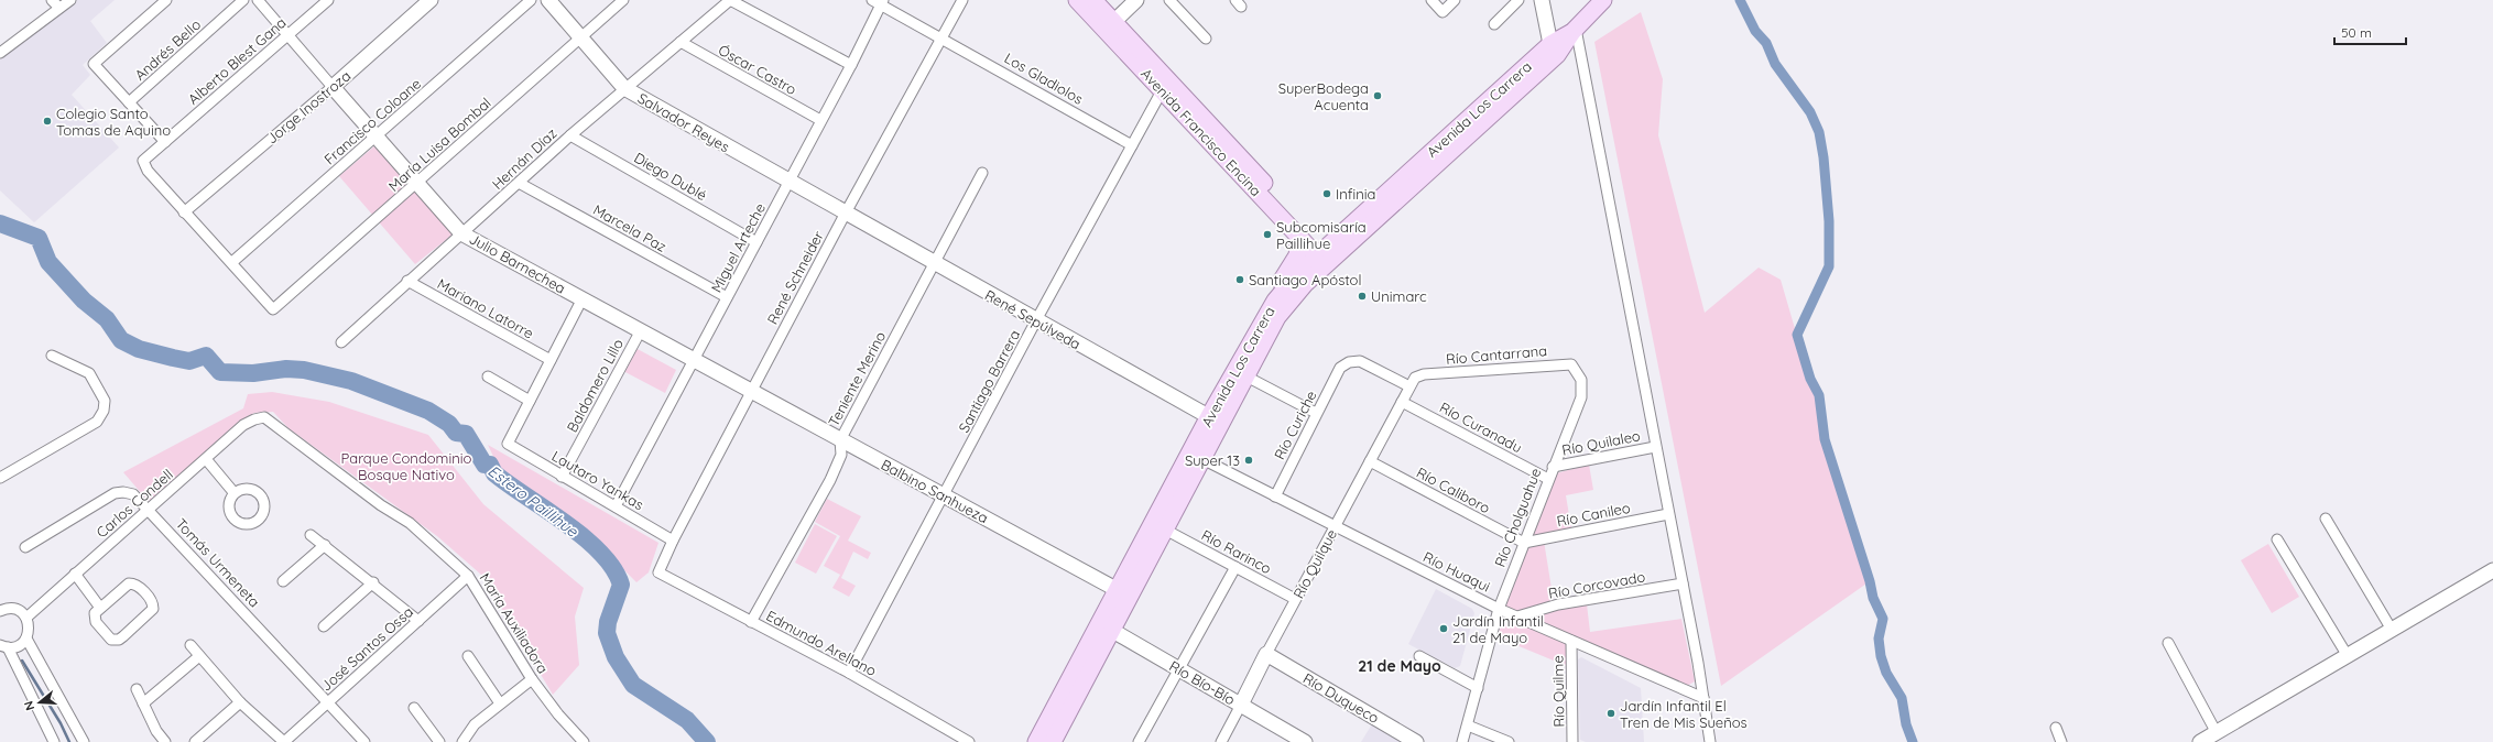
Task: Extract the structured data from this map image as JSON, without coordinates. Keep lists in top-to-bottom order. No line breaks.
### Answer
{"streets":{"main road":["Avenida Los Carrera","Avenida Francisco Encina"],"street":["Andrés Bello","Alberto Blest Gana","Óscar Castro","Los Gladiolos","Jorge Inostroza","Francisco Coloane","Salvador Reyes","María Luisa Bombal","Hernán Díaz","Diego Dublé","Marcela Paz","Miguel Arteche","Julio Barnechea","René Schneider","Mariano Latorre","René Sepúlveda","Río Cantarrana","Teniente Merino","Santiago Barrera","Baldomero Lillo","Río Curiche","Río Curanadu","Río Quilaleo","Lautaro Yankas","Río Caliboro","Balbino Sanhueza","Carlos Condell","Río Canileo","Río Cholguahue","Río Rarinco","Tomás Urmeneta","Río Quilque","Río Huaqui","Río Corcovado","María Auxiliadora","Edmundo Arellano","José Santos Ossa","Río Bío-Bío","Río Quilme","Río Duqueco"]},"crossings":[["Alberto Blest Gana","Jorge Inostroza"],["Alberto Blest Gana","Julio Barnechea"],["Óscar Castro","Hernán Díaz"],["Óscar Castro","Miguel Arteche"],["Los Gladiolos","Miguel Arteche"],["Los Gladiolos","René Schneider"],["Los Gladiolos","Santiago Barrera"],["Jorge Inostroza","Julio Barnechea"],["Avenida Los Carrera","Avenida Francisco Encina"],["Avenida Los Carrera","René Sepúlveda"],["Avenida Los Carrera","Balbino Sanhueza"],["Avenida Los Carrera","Río Rarinco"],["Avenida Los Carrera","Río Huaqui"],["Avenida Los Carrera","Río Bío-Bío"],["Francisco Coloane","María Luisa Bombal"],["Francisco Coloane","Julio Barnechea"],["Salvador Reyes","María Luisa Bombal"],["Salvador Reyes","Hernán Díaz"],["Salvador Reyes","Miguel Arteche"],["Salvador Reyes","René Schneider"],["Salvador Reyes","René Sepúlveda"],["Avenida Francisco Encina","Santiago Barrera"],["María Luisa Bombal","Julio Barnechea"],["Hernán Díaz","Diego Dublé"],["Hernán Díaz","Marcela Paz"],["Hernán Díaz","Julio Barnechea"],["Hernán Díaz","Mariano Latorre"],["Diego Dublé","Miguel Arteche"],["Marcela Paz","Miguel Arteche"],["Miguel Arteche","Julio Barnechea"],["Miguel Arteche","Lautaro Yankas"],["Julio Barnechea","René Schneider"],["Julio Barnechea","Baldomero Lillo"],["Julio Barnechea","Balbino Sanhueza"],["René Schneider","René Sepúlveda"],["René Schneider","Lautaro Yankas"],["René Schneider","Balbino Sanhueza"],["René Schneider","Edmundo Arellano"],["René Sepúlveda","Teniente Merino"],["René Sepúlveda","Santiago Barrera"],["Río Cantarrana","Río Curiche"],["Río Cantarrana","Río Cholguahue"],["Río Cantarrana","Río Quilque"],["Teniente Merino","Balbino Sanhueza"],["Teniente Merino","Edmundo Arellano"],["Santiago Barrera","Balbino Sanhueza"],["Santiago Barrera","Edmundo Arellano"],["Baldomero Lillo","Lautaro Yankas"],["Río Curiche","Río Quilque"],["Río Curiche","Río Huaqui"],["Río Curanadu","Río Cholguahue"],["Río Curanadu","Río Quilque"],["Río Quilaleo","Río Cholguahue"],["Río Caliboro","Río Canileo"],["Río Caliboro","Río Cholguahue"],["Río Caliboro","Río Quilque"],["Carlos Condell","Tomás Urmeneta"],["Carlos Condell","María Auxiliadora"],["Río Canileo","Río Cholguahue"],["Río Cholguahue","Río Huaqui"],["Río Rarinco","Río Quilque"],["Tomás Urmeneta","José Santos Ossa"],["Río Quilque","Río Huaqui"],["Río Quilque","Río Bío-Bío"],["Río Quilque","Río Duqueco"],["Río Huaqui","Río Corcovado"],["Río Huaqui","Río Quilme"],["María Auxiliadora","José Santos Ossa"]],"districts":["21 de Mayo"],"water":["Estero Paillihue"],"parks":["Parque Condominio Bosque Nativo"],"places":["SuperBodega Acuenta","Colegio Santo Tomas de Aquino","Infinia","Subcomisaría Paillihue","Santiago Apóstol","Unimarc","Super 13","Jardín Infantil 21 de Mayo","Jardín Infantil El Tren de Mis Sueños"],"scale_bar":"50 m","north":"left"}
